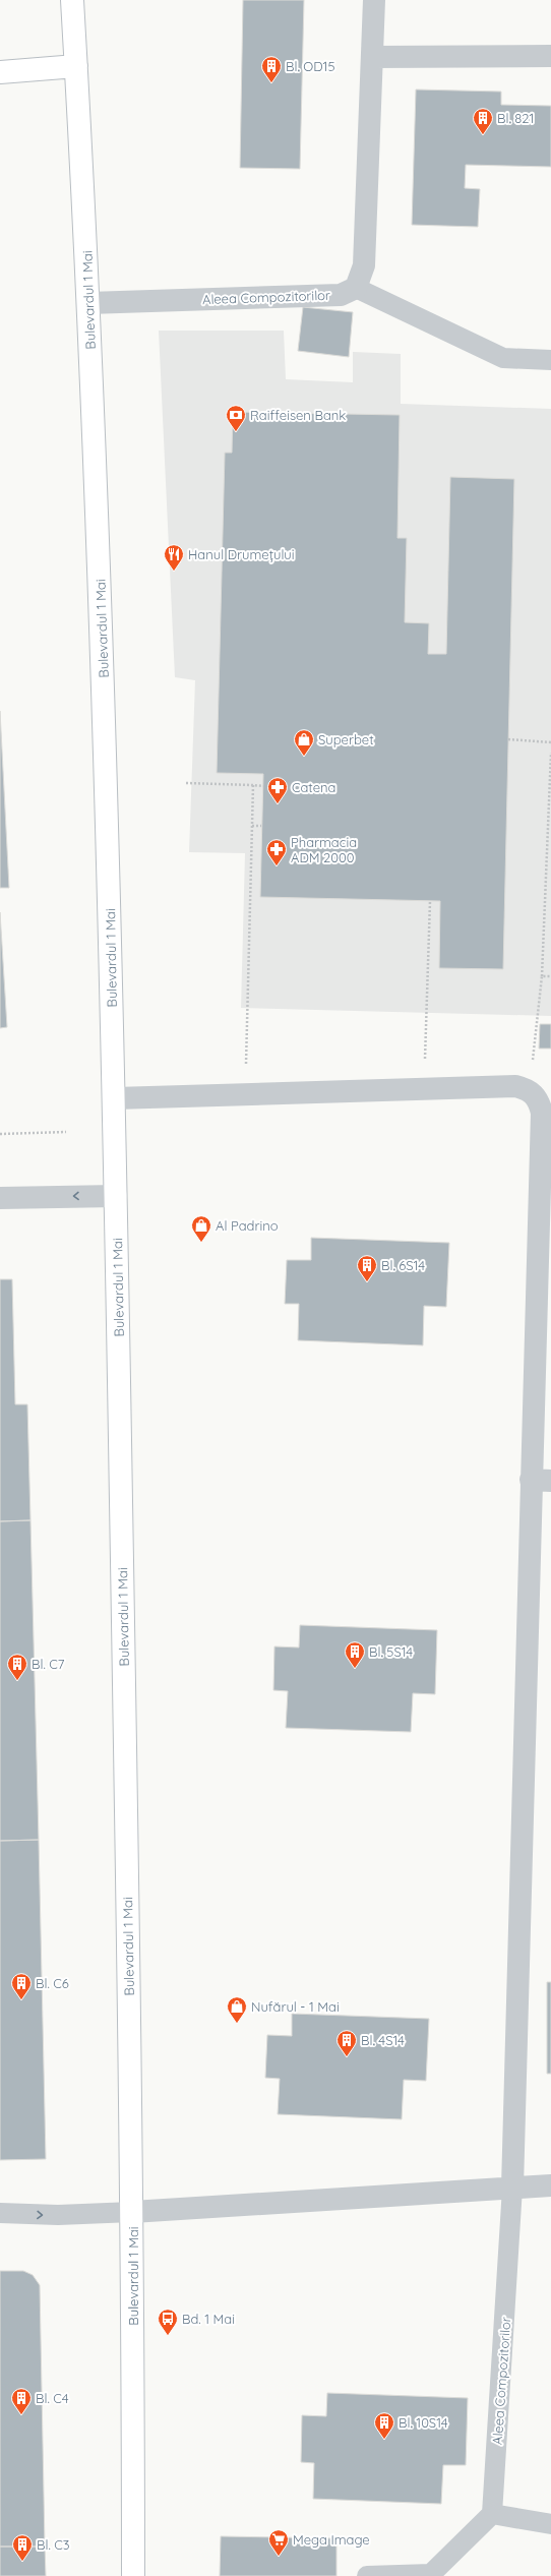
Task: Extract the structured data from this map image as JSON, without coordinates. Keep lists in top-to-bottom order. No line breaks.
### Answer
{"streets":{"main road":["Bulevardul 1 Mai"],"street":["Aleea Compozitorilor"]},"crossings":[["Aleea Compozitorilor","Bulevardul 1 Mai"]],"places":{"building":["Bl. OD15","Bl. 821","Bl. 6S14","Bl. 5S14","Bl. C7","Bl. C6","Bl. 4S14","Bl. C4","Bl. 10S14","Bl. C3"],"bank":["Raiffeisen Bank"],"restaurant":["Hanul Drumețului"],"shop":["Superbet","Al Padrino","Nufărul - 1 Mai"],"pharmacy":["Catena","Pharmacia ADM 2000"],"bus stop":["Bd. 1 Mai"],"supermarket":["Mega Image"]}}
